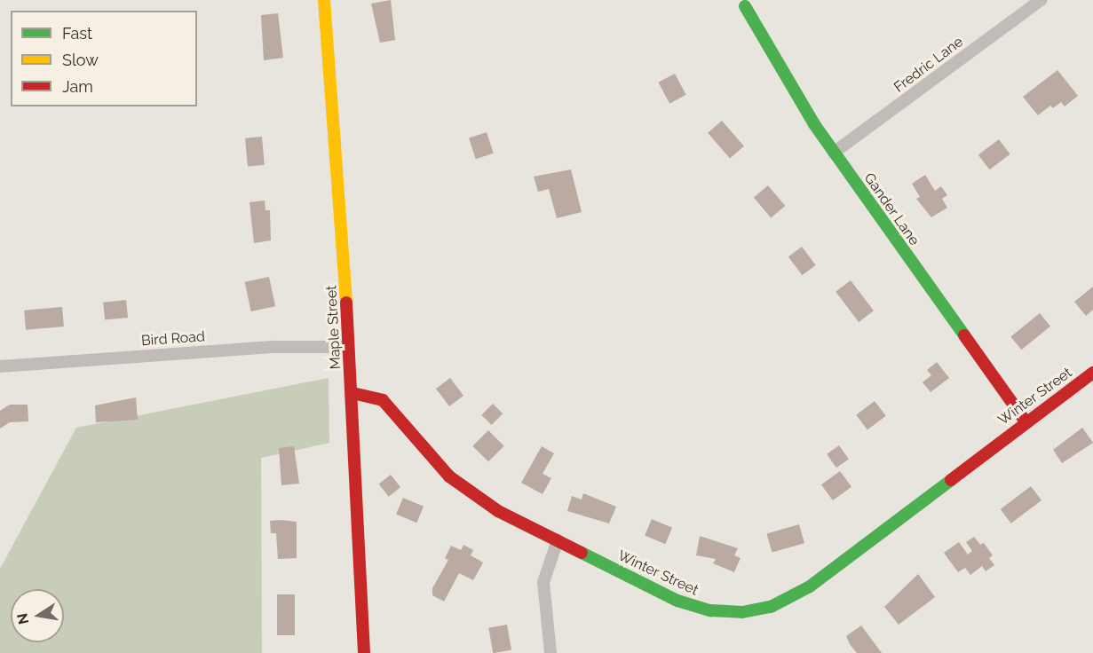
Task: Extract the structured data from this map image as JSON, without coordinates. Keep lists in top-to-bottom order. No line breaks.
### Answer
{"streets":{"street":["Fredric Lane","Gander Lane","Maple Street","Bird Road","Winter Street"]},"crossings":[["Fredric Lane","Gander Lane"],["Gander Lane","Winter Street"],["Maple Street","Bird Road"],["Maple Street","Winter Street"]],"legend":["Fast","Slow","Jam"],"north":"left"}
